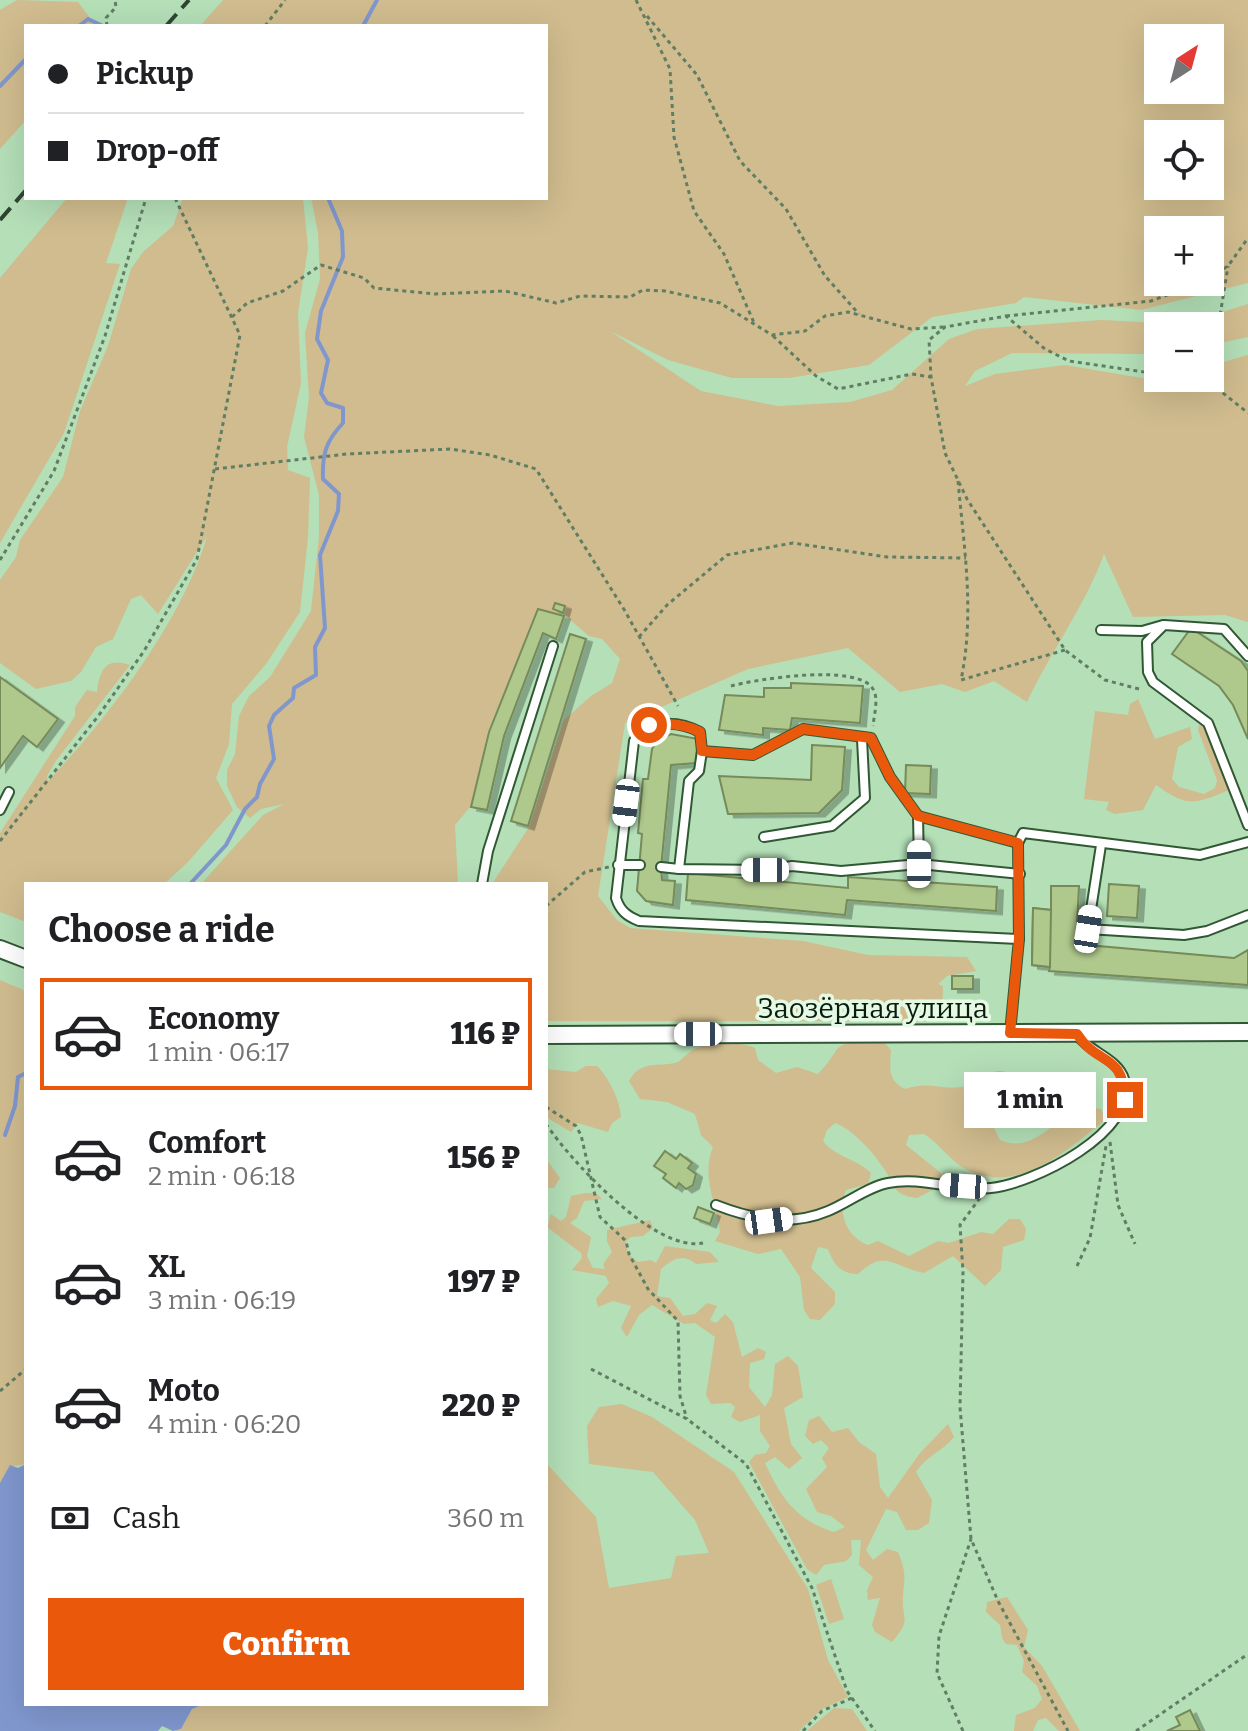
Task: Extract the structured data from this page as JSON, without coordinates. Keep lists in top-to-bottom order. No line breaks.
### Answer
{"streets":{"street":["Заозёрная улица"]},"north":"top right","page":{"map_buttons":["+","−"],"banner":["Pickup","Drop-off"],"heading":"Choose a ride","list":[{"name":"Economy","note":"1 min · 06:17","value":"116 ₽"},{"name":"Comfort","note":"2 min · 06:18","value":"156 ₽"},{"name":"XL","note":"3 min · 06:19","value":"197 ₽"},{"name":"Moto","note":"4 min · 06:20","value":"220 ₽"}],"bubble":"1 min","pay":["Cash","360 m"],"buttons":"Confirm"}}
